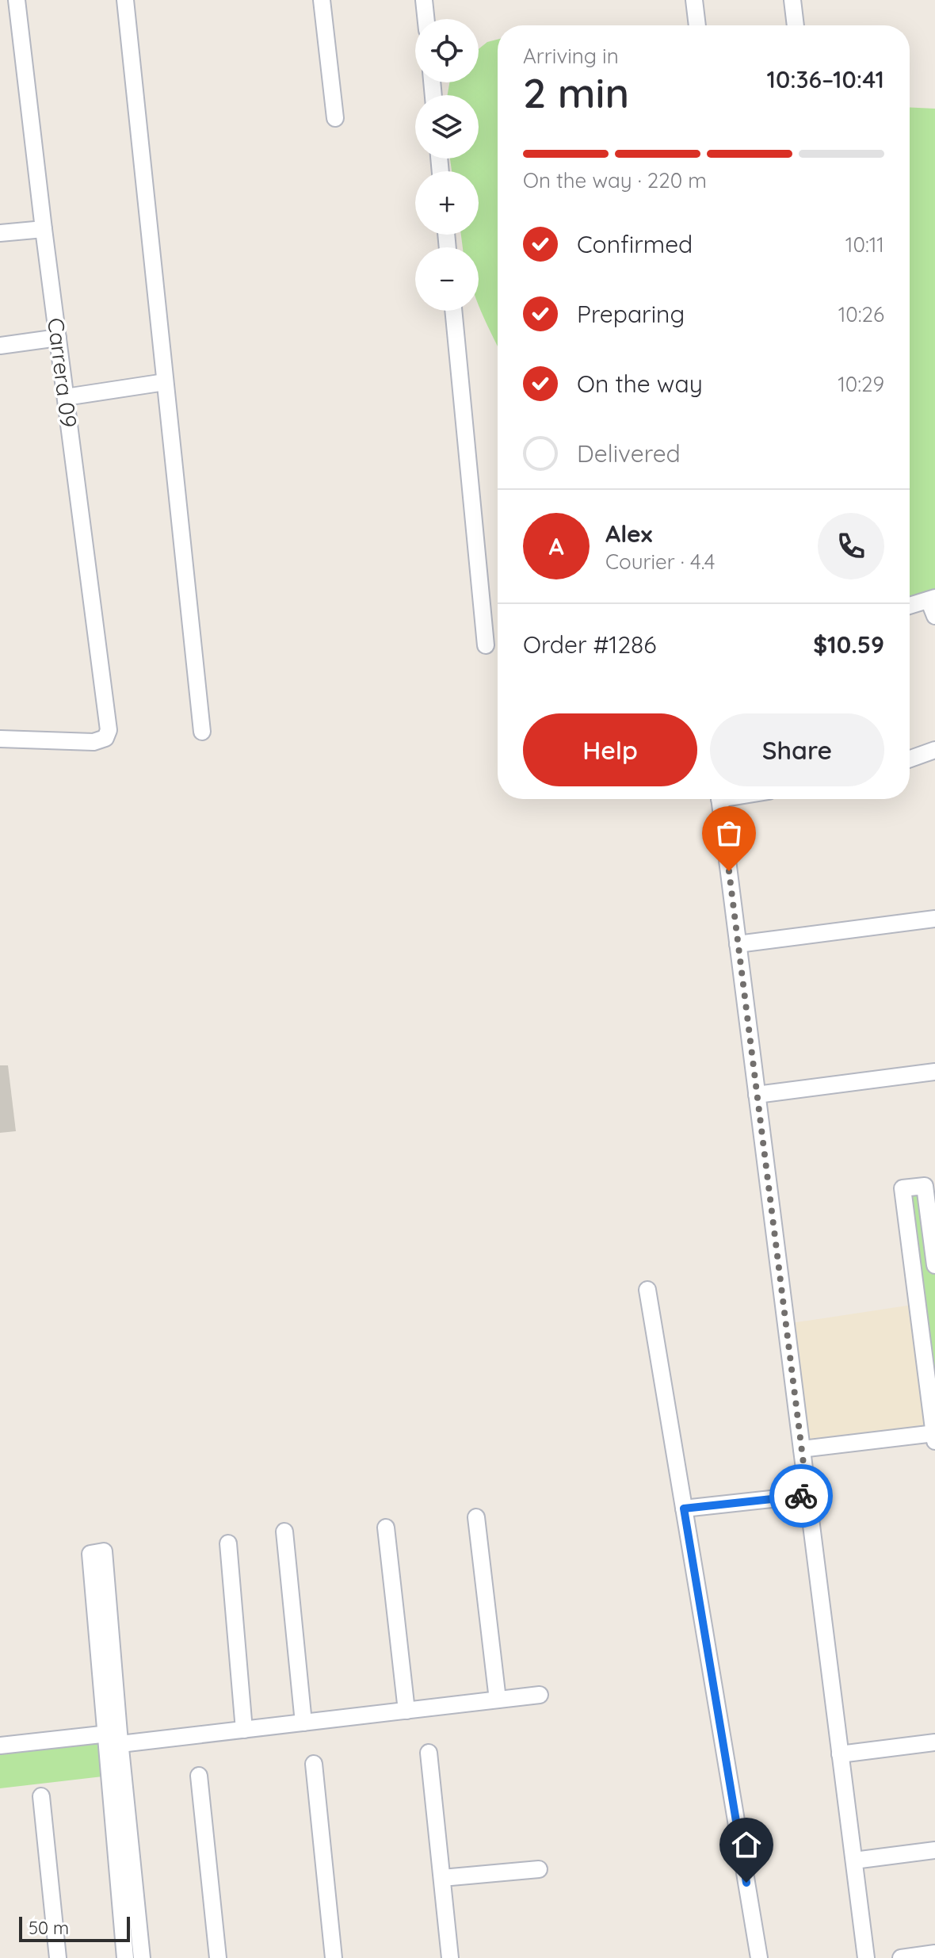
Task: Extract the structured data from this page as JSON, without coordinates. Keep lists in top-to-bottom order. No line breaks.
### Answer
{"streets":{"street":["Carrera 09"]},"scale_bar":"50 m","page":{"map_buttons":["+","−"],"heading":["2 min","Arriving in","10:36–10:41"],"panel":["Alex","Courier · 4.4","Order #1286","$10.59"],"bar":"On the way · 220 m","list":[["Confirmed","10:11"],["Preparing","10:26"],["On the way","10:29"],"Delivered"],"round":"A","buttons":["Help","Share"],"scale":"50 m"}}
